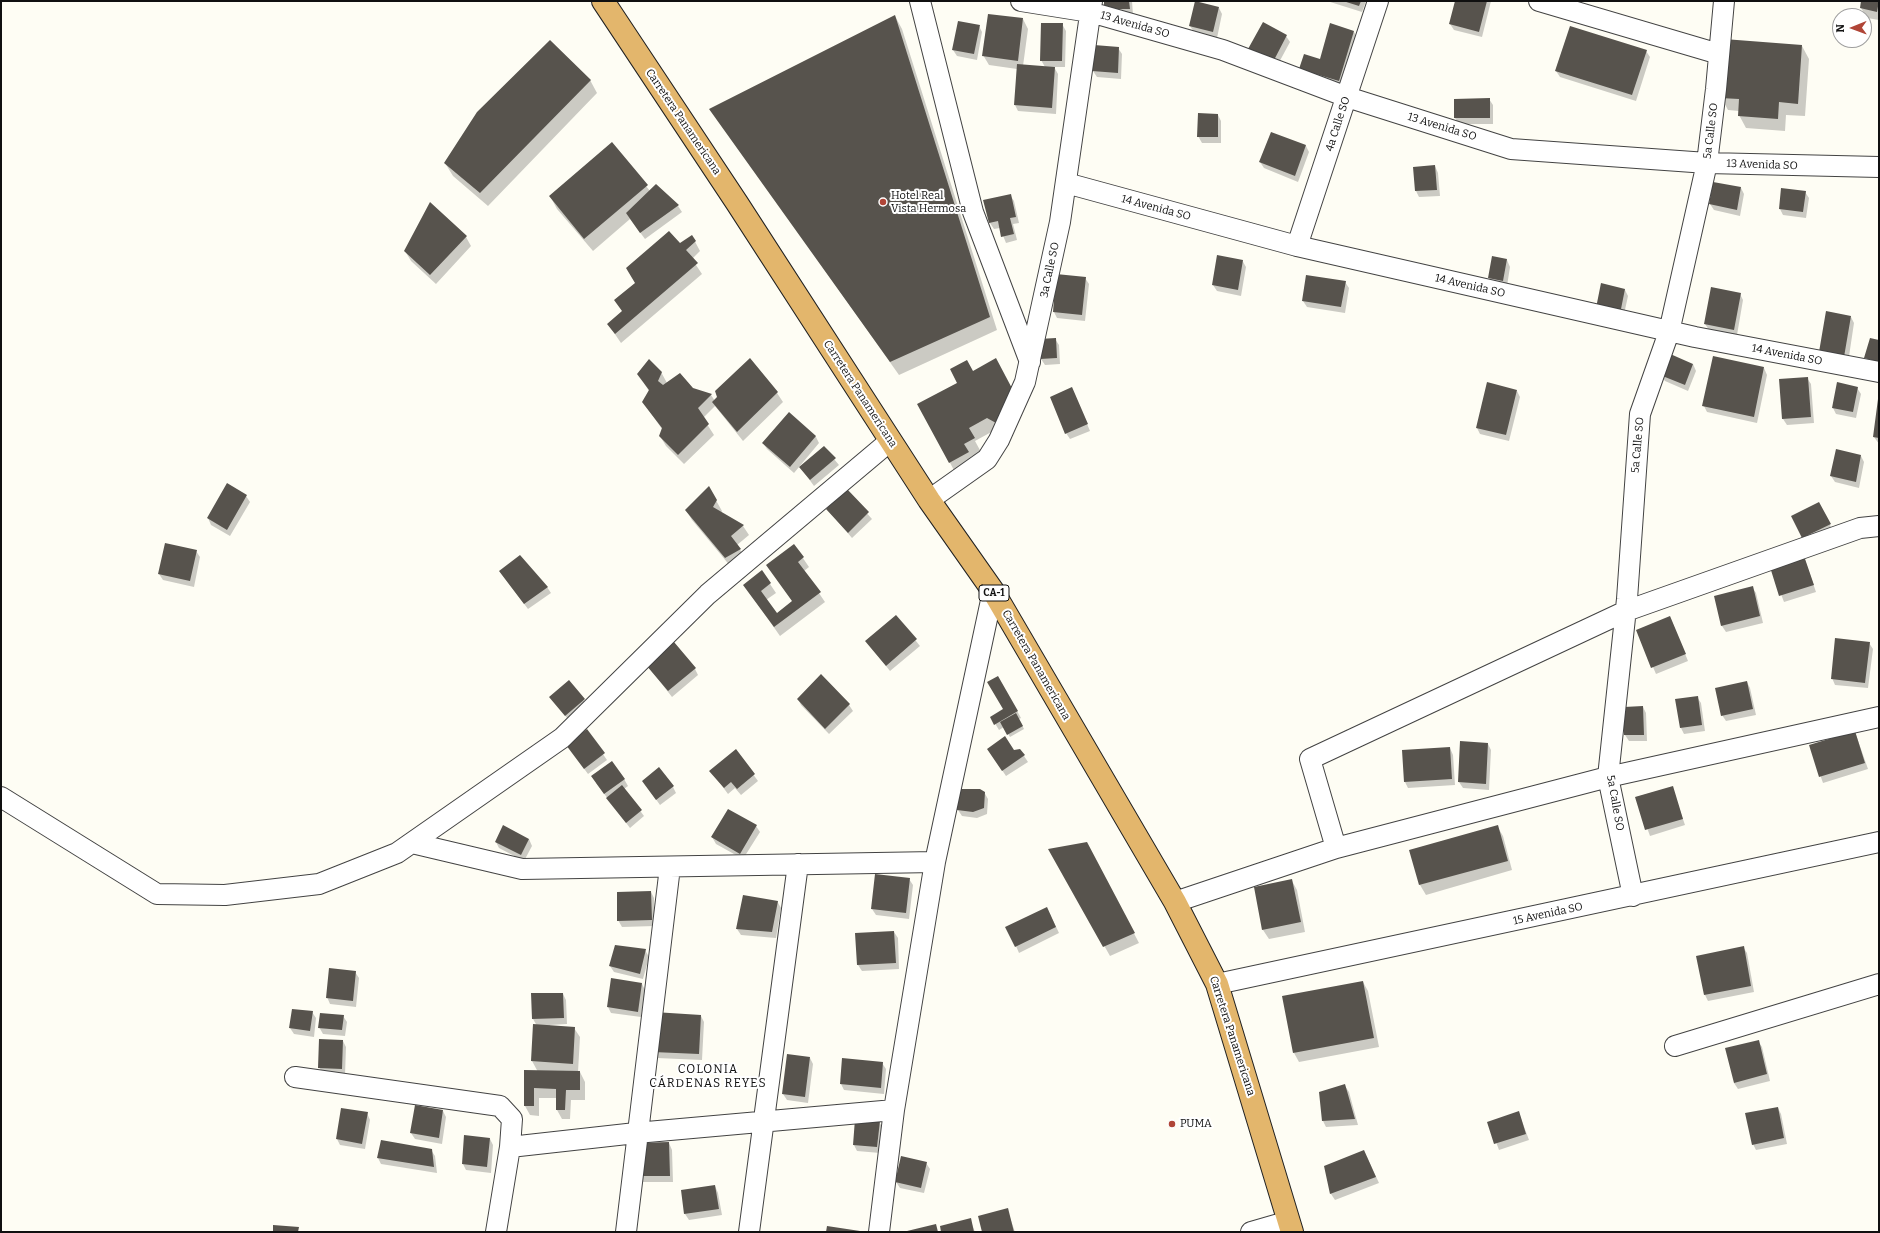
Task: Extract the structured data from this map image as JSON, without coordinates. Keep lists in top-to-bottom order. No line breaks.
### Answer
{"streets":{"highway":["Carretera Panamericana","CA-1"],"street":["13 Avenida SO","4a Calle SO","5a Calle SO","14 Avenida SO","3a Calle SO","15 Avenida SO"]},"crossings":[["13 Avenida SO","4a Calle SO"],["13 Avenida SO","5a Calle SO"],["13 Avenida SO","3a Calle SO"],["Carretera Panamericana","3a Calle SO"],["Carretera Panamericana","15 Avenida SO"],["4a Calle SO","14 Avenida SO"],["5a Calle SO","14 Avenida SO"],["5a Calle SO","15 Avenida SO"],["14 Avenida SO","3a Calle SO"]],"districts":["COLONIA CÁRDENAS REYES"],"places":["Hotel Real Vista Hermosa","PUMA"],"north":"left"}
